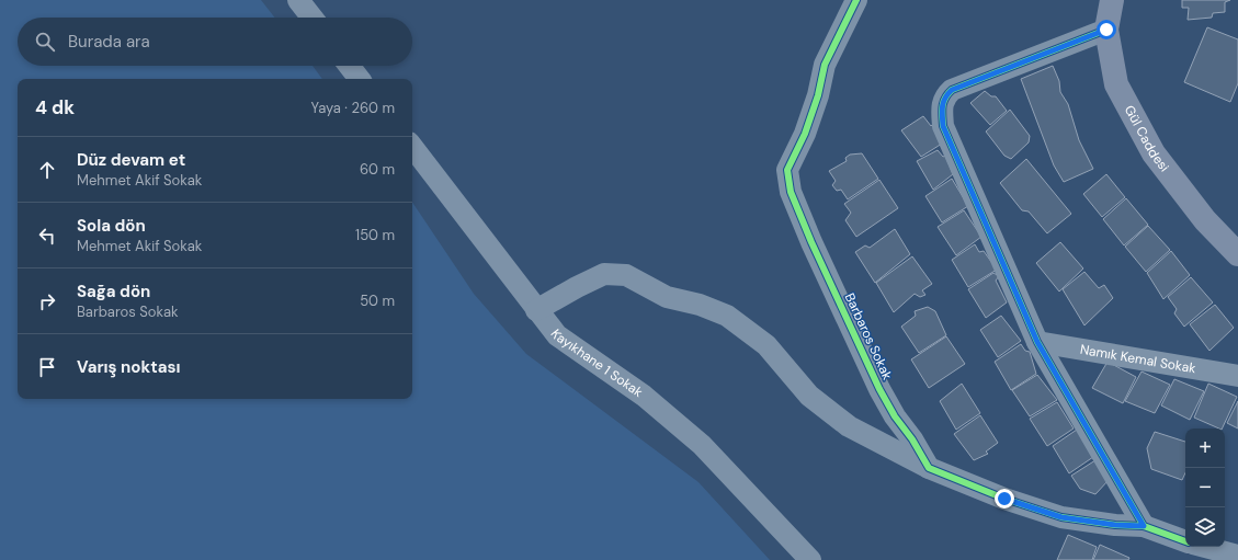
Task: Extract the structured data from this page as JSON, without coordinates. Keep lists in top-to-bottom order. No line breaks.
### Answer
{"streets":{"main road":["Gül Caddesi"],"street":["Barbaros Sokak","Namık Kemal Sokak","Kayıkhane 1 Sokak"]},"page":{"search":"Burada ara","heading":["4 dk","Yaya · 260 m"],"list":[["Düz devam et","Mehmet Akif Sokak","60 m"],["Sola dön","Mehmet Akif Sokak","150 m"],["Sağa dön","Barbaros Sokak","50 m"],"Varış noktası"],"map_buttons":["+","−"]}}
